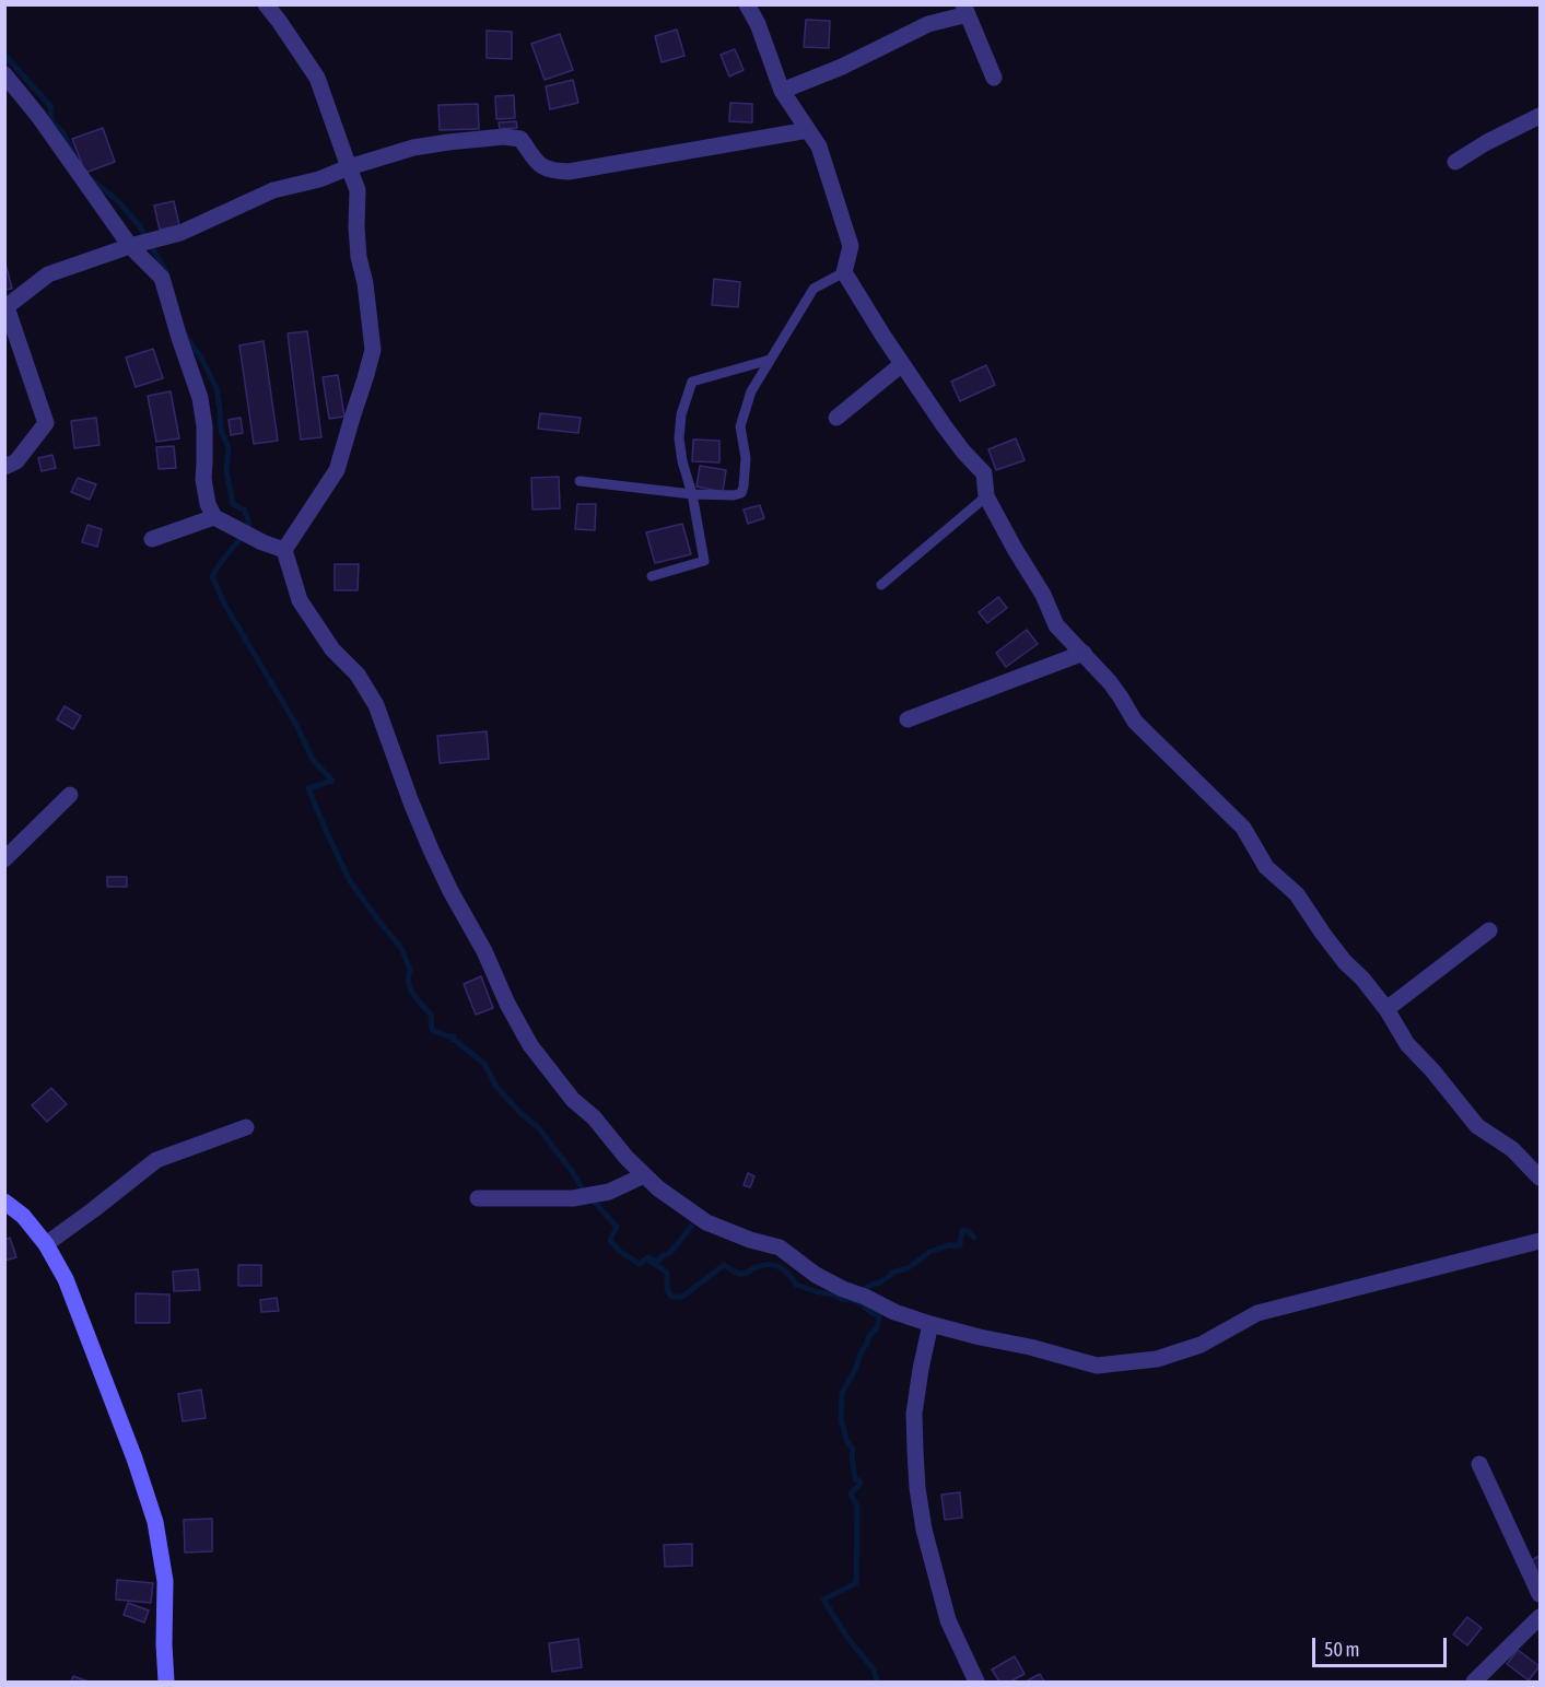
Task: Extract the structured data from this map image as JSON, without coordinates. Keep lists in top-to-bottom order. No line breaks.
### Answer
{"scale_bar":"50 m"}
